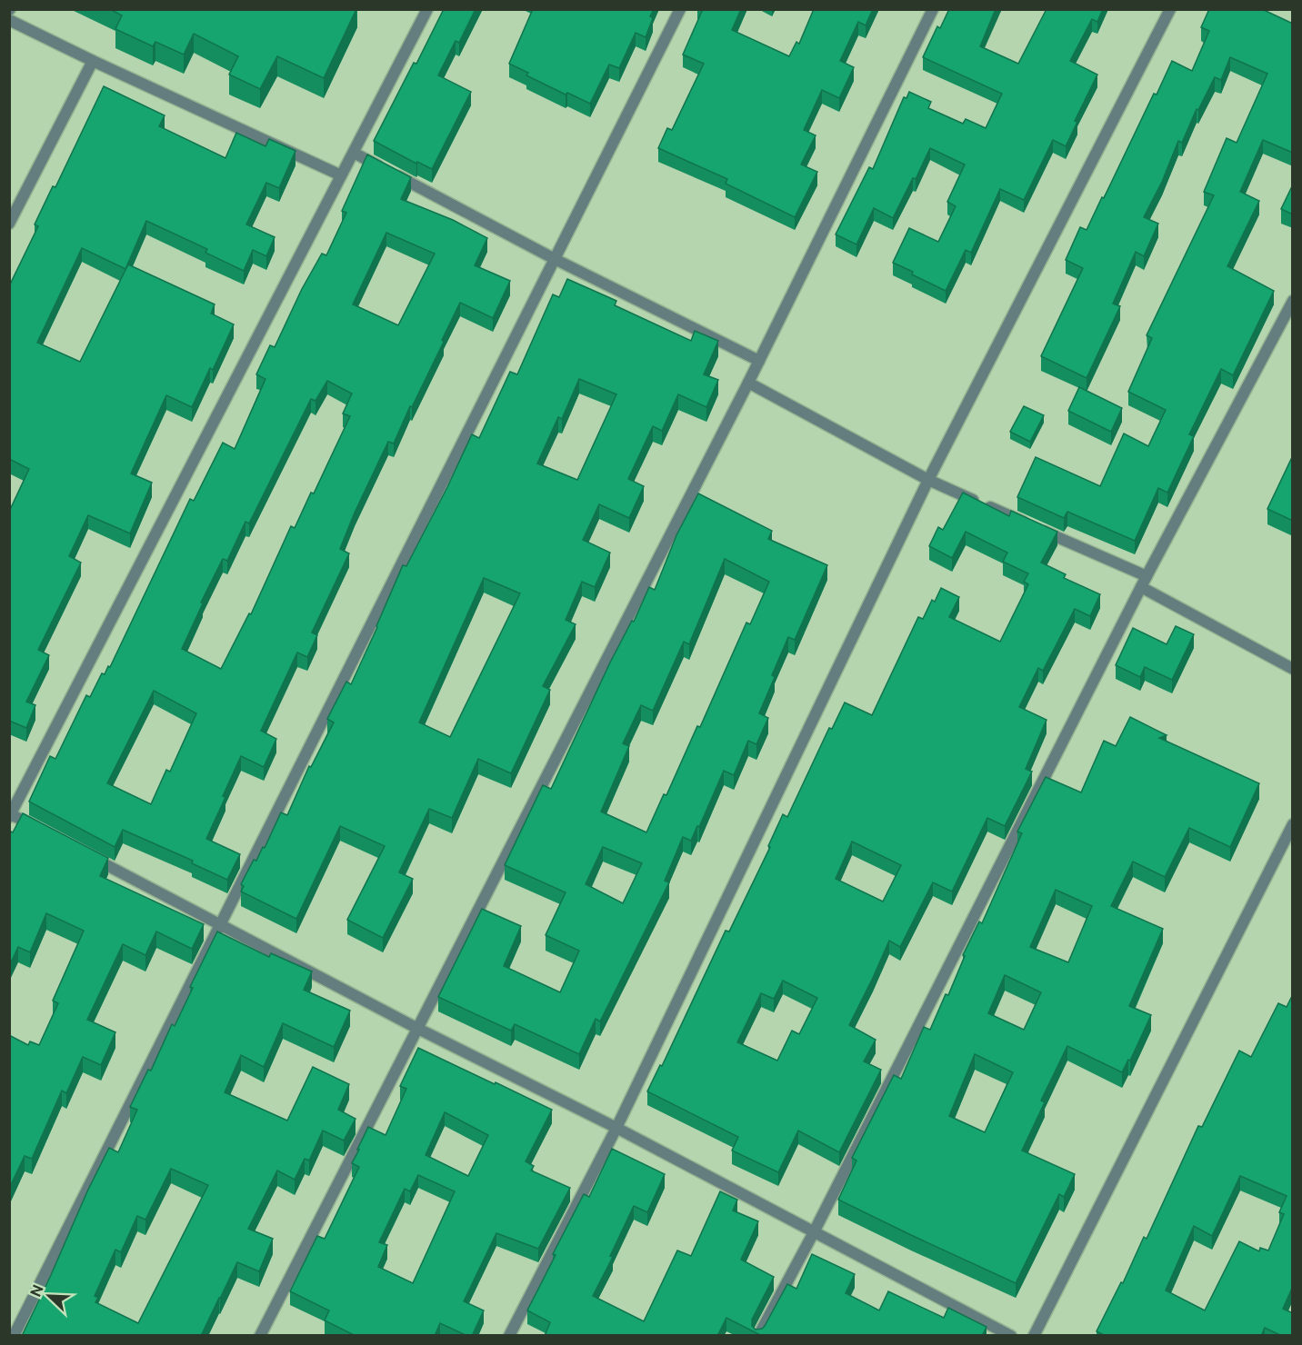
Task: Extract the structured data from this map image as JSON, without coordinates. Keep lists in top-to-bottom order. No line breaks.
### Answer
{"north":"top left"}
